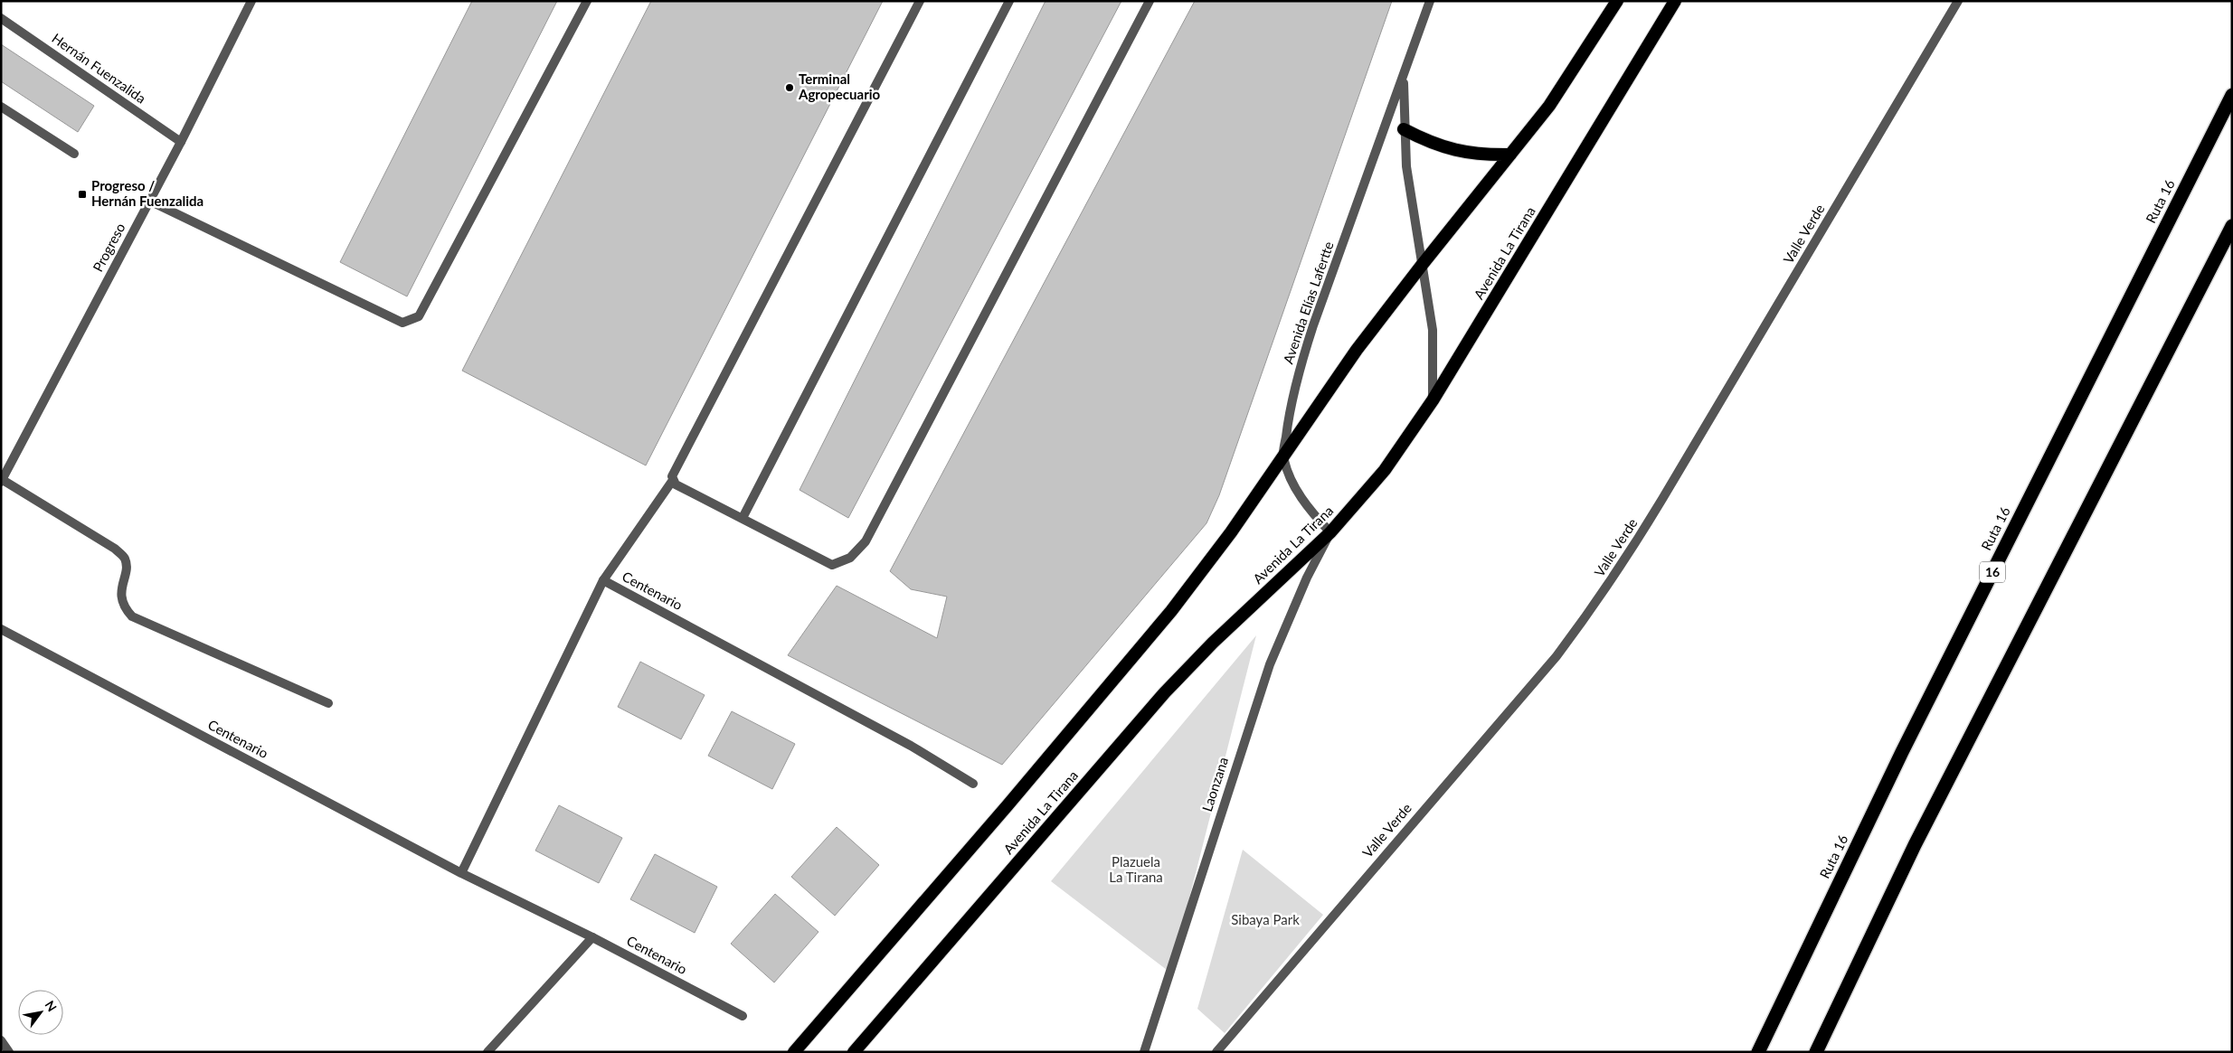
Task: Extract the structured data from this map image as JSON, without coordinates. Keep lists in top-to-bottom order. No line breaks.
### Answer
{"streets":{"highway":["Ruta 16","Avenida La Tirana","16"],"street":["Hernán Fuenzalida","Valle Verde","Progreso","Avenida Elías Lafertte","Centenario","Laonzana"]},"crossings":[["Hernán Fuenzalida","Progreso"],["Avenida La Tirana","Avenida Elías Lafertte"],["Avenida La Tirana","Laonzana"],["Avenida Elías Lafertte","Laonzana"]],"parks":["Plazuela La Tirana","Sibaya Park"],"places":{"other":["Terminal Agropecuario"],"transit":["Progreso / Hernán Fuenzalida"]},"north":"top right"}
